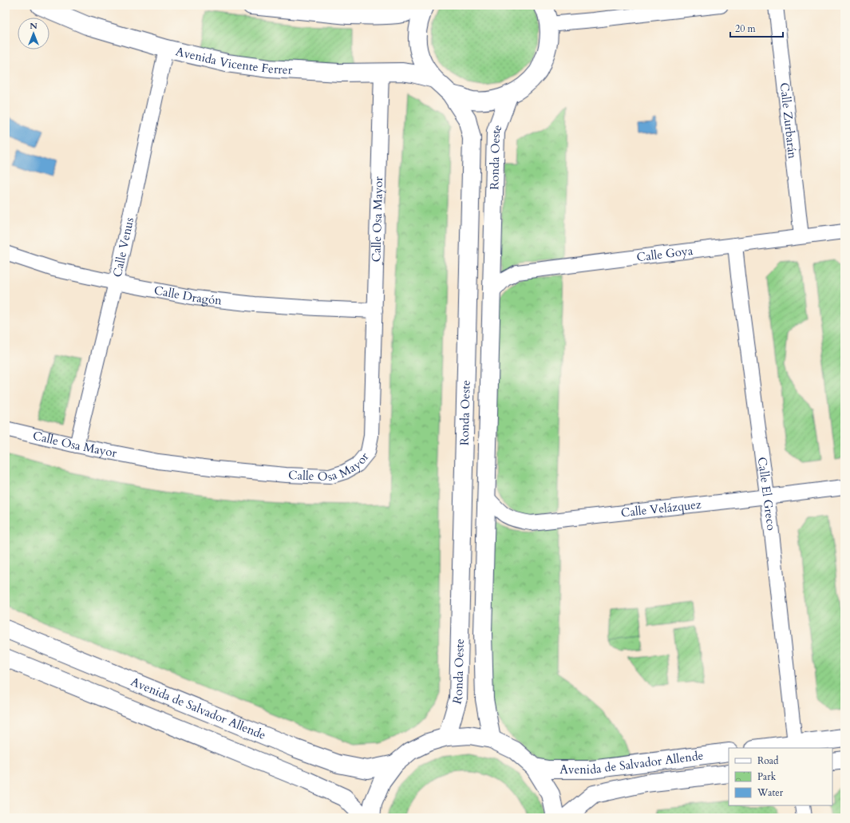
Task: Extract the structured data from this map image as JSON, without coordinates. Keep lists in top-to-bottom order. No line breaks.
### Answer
{"streets":{"main road":["Avenida Vicente Ferrer","Ronda Oeste","Avenida de Salvador Allende"],"street":["Calle Zurbarán","Calle Osa Mayor","Calle Venus","Calle Goya","Calle Dragón","Calle El Greco","Calle Velázquez"]},"crossings":[["Avenida Vicente Ferrer","Calle Osa Mayor"],["Avenida Vicente Ferrer","Calle Venus"],["Calle Zurbarán","Calle Goya"],["Ronda Oeste","Calle Goya"],["Ronda Oeste","Calle Velázquez"],["Calle Osa Mayor","Calle Venus"],["Calle Osa Mayor","Calle Dragón"],["Calle Venus","Calle Dragón"],["Calle Goya","Calle El Greco"],["Calle El Greco","Calle Velázquez"]],"legend":["Road","Park","Water"],"scale_bar":"20 m","north":"top"}
